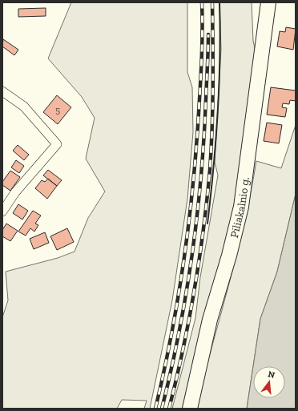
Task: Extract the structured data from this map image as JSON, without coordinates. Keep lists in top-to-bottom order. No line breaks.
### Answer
{"streets":{"main road":["Piliakalnio g."]},"house_numbers":["5"],"north":"top"}
